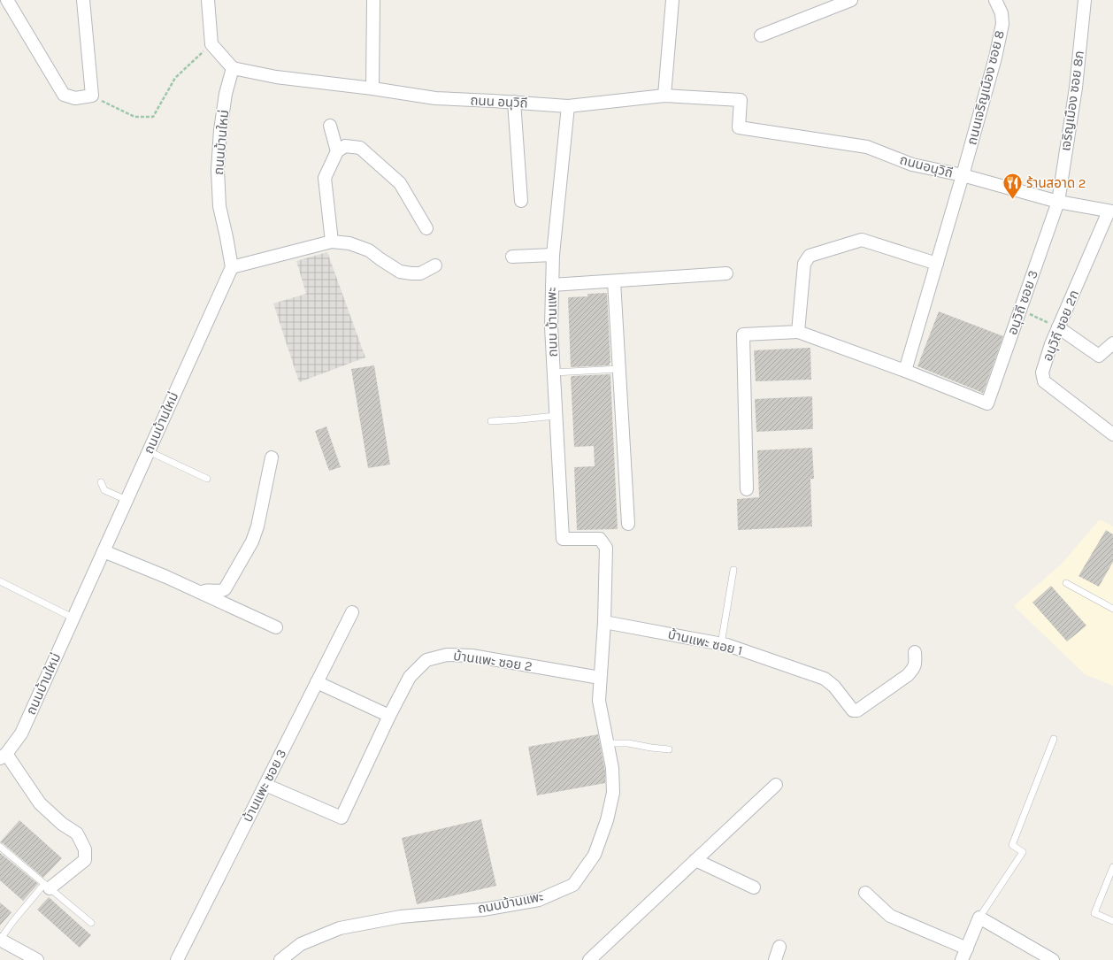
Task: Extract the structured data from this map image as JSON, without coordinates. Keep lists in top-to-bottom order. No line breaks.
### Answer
{"streets":{"street":["ถนนเจริญเมือง ซอย 8","เจริญเมือง ซอย 8ก","ถนน อนุวิถี","ถนนบ้านใหม่","ถนนอนุวิถี","อนุวิถี ซอย 3","ถนน บ้านแพะ","อนุวิถี ซอย 2ก","บ้านแพะ ซอย 1","บ้านแพะ ซอย 2","บ้านแพะ ซอย 3","ถนนบ้านแพะ"]},"crossings":[["ถนนเจริญเมือง ซอย 8","ถนนอนุวิถี"],["ถนนเจริญเมือง ซอย 8","อนุวิถี ซอย 3"],["เจริญเมือง ซอย 8ก","ถนนอนุวิถี"],["เจริญเมือง ซอย 8ก","อนุวิถี ซอย 3"],["ถนน อนุวิถี","ถนนบ้านใหม่"],["ถนน อนุวิถี","ถนนอนุวิถี"],["ถนน อนุวิถี","ถนน บ้านแพะ"],["ถนนอนุวิถี","อนุวิถี ซอย 3"],["ถนนอนุวิถี","อนุวิถี ซอย 2ก"],["ถนน บ้านแพะ","ถนนบ้านแพะ"],["บ้านแพะ ซอย 1","ถนนบ้านแพะ"],["บ้านแพะ ซอย 2","บ้านแพะ ซอย 3"],["บ้านแพะ ซอย 2","ถนนบ้านแพะ"]],"places":{"restaurant":["ร้านสอาด 2"]}}
